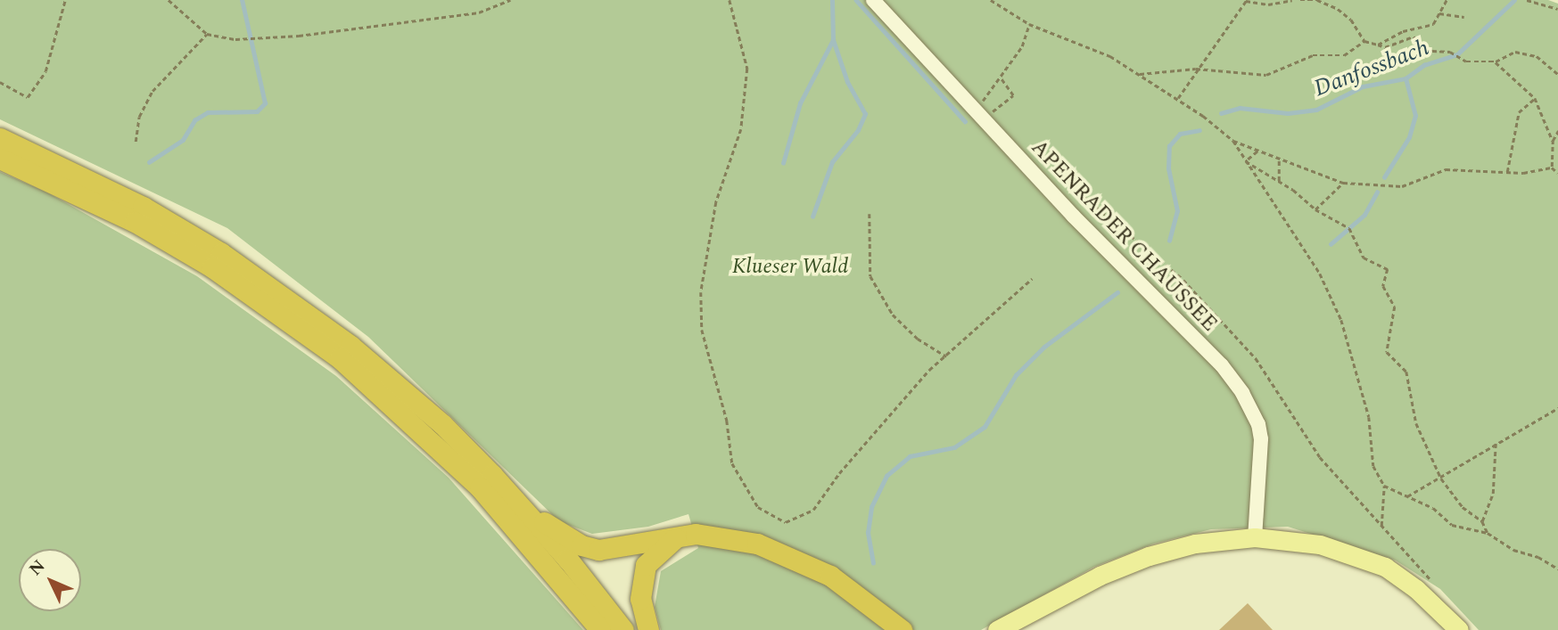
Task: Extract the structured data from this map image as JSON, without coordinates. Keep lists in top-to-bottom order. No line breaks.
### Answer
{"streets":{"street":["APENRADER CHAUSSEE"]},"water":["Danfossbach"],"parks":["Klueser Wald"],"north":"top left"}
